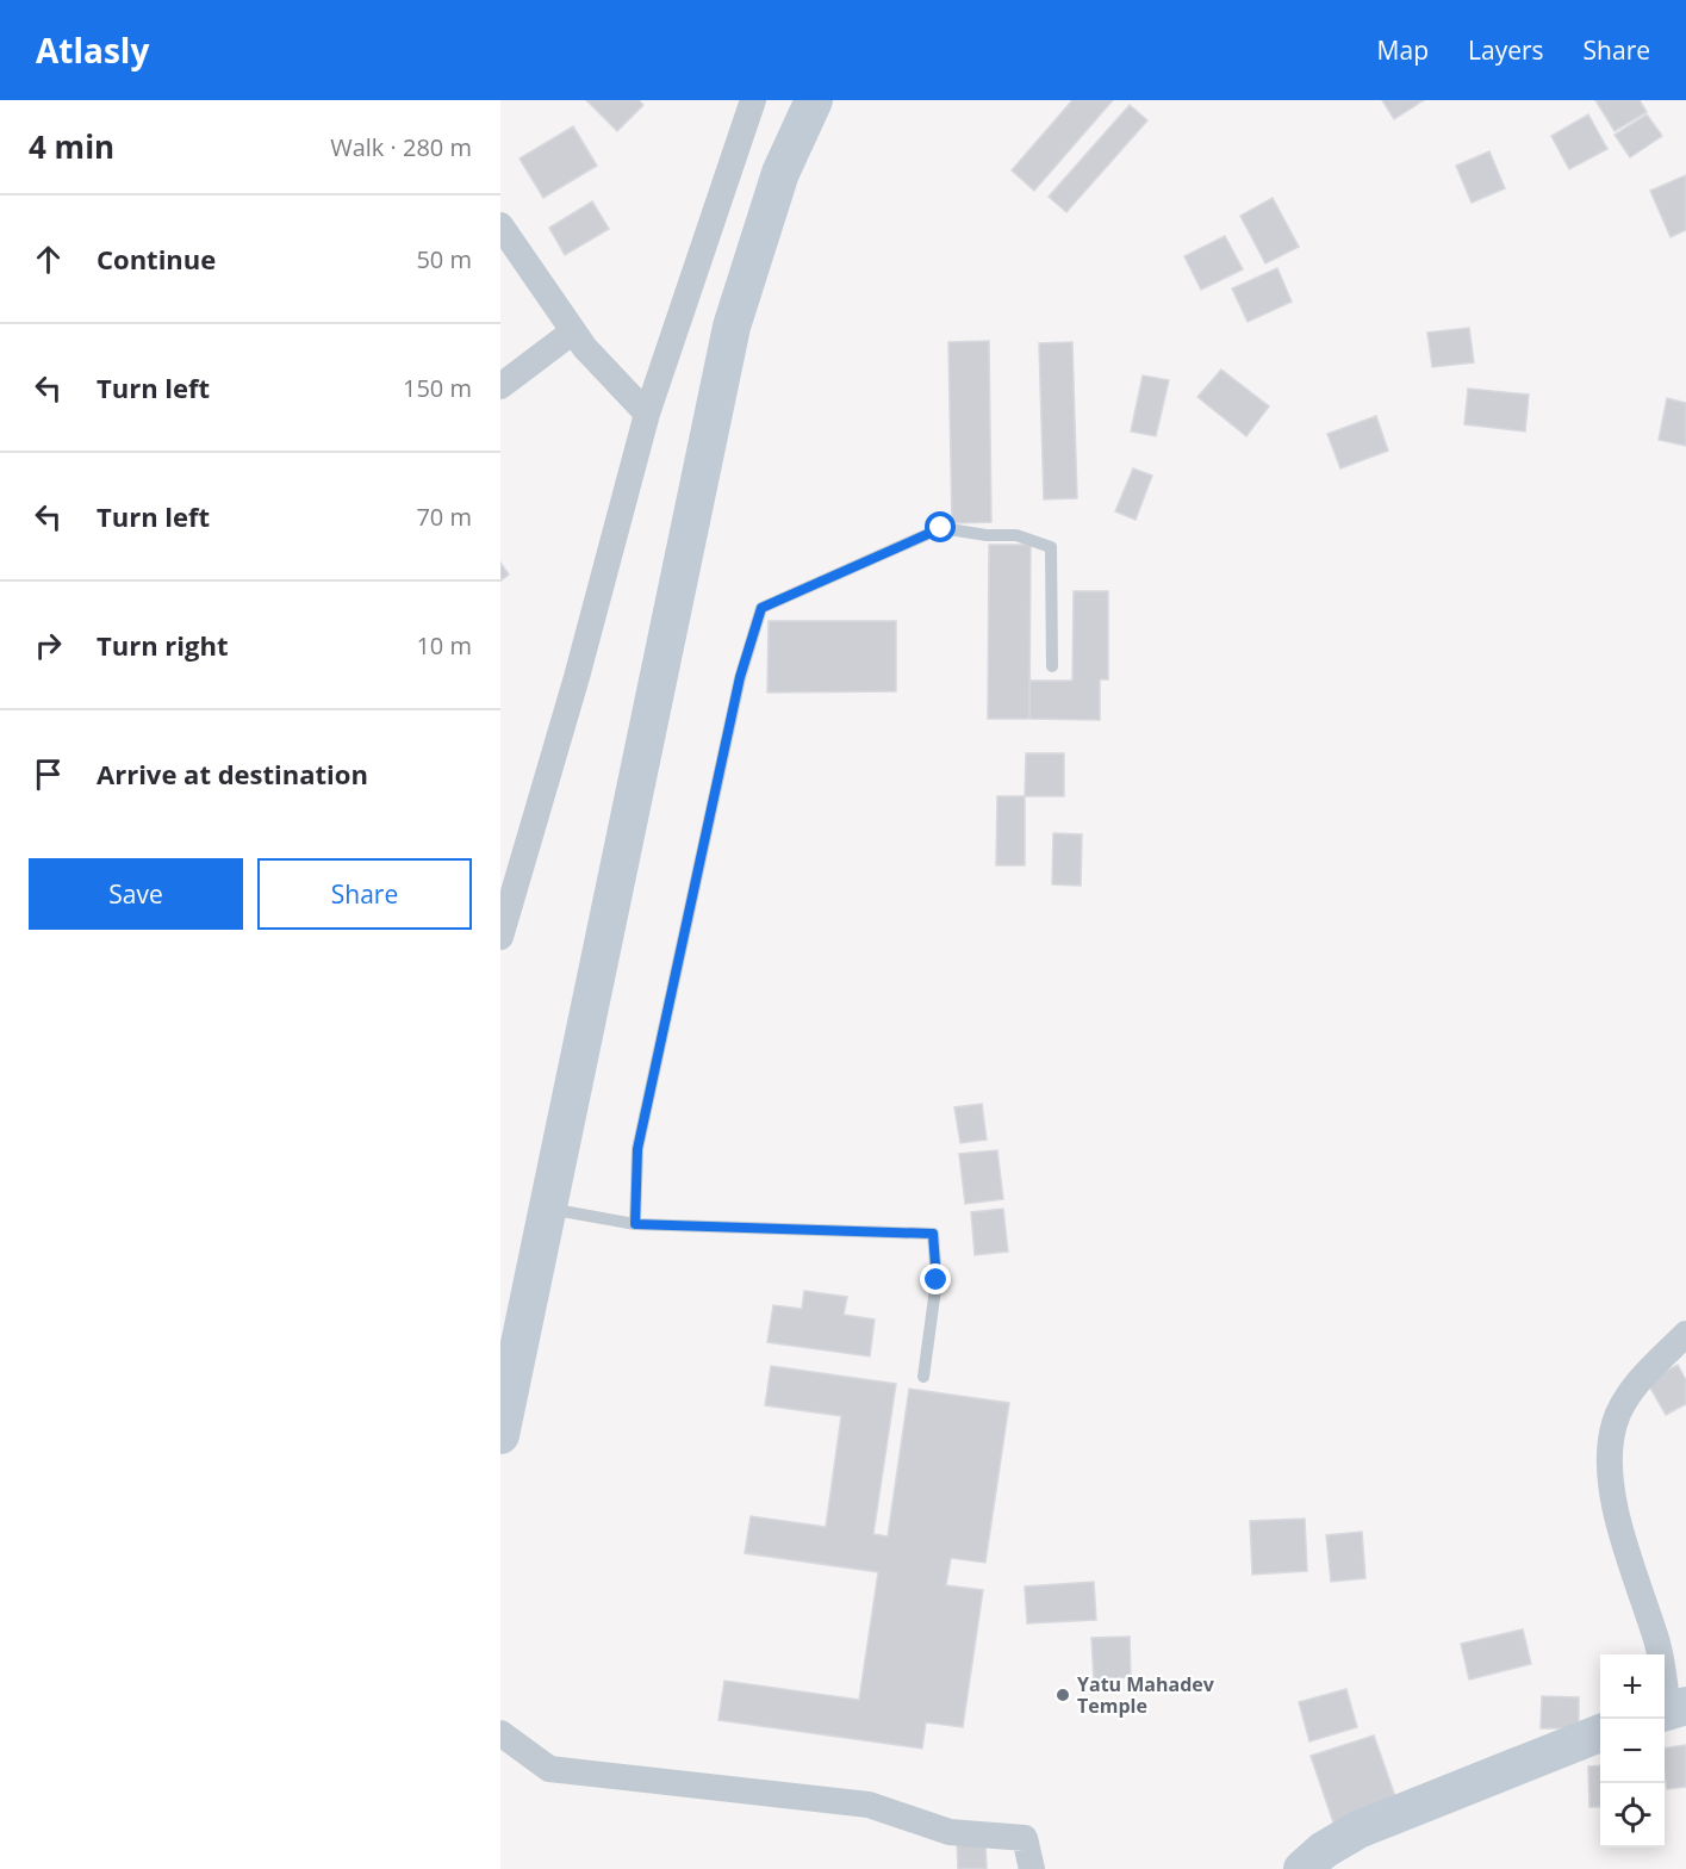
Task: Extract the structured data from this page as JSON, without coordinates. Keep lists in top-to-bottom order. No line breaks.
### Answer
{"places":["Yatu Mahadev Temple"],"page":{"header":"Atlasly","nav":["Map","Layers","Share"],"heading":["4 min","Walk · 280 m"],"list":[["Continue","50 m"],["Turn left","150 m"],["Turn left","70 m"],["Turn right","10 m"],"Arrive at destination"],"buttons":["Save","Share"],"map_buttons":["+","−"]}}
